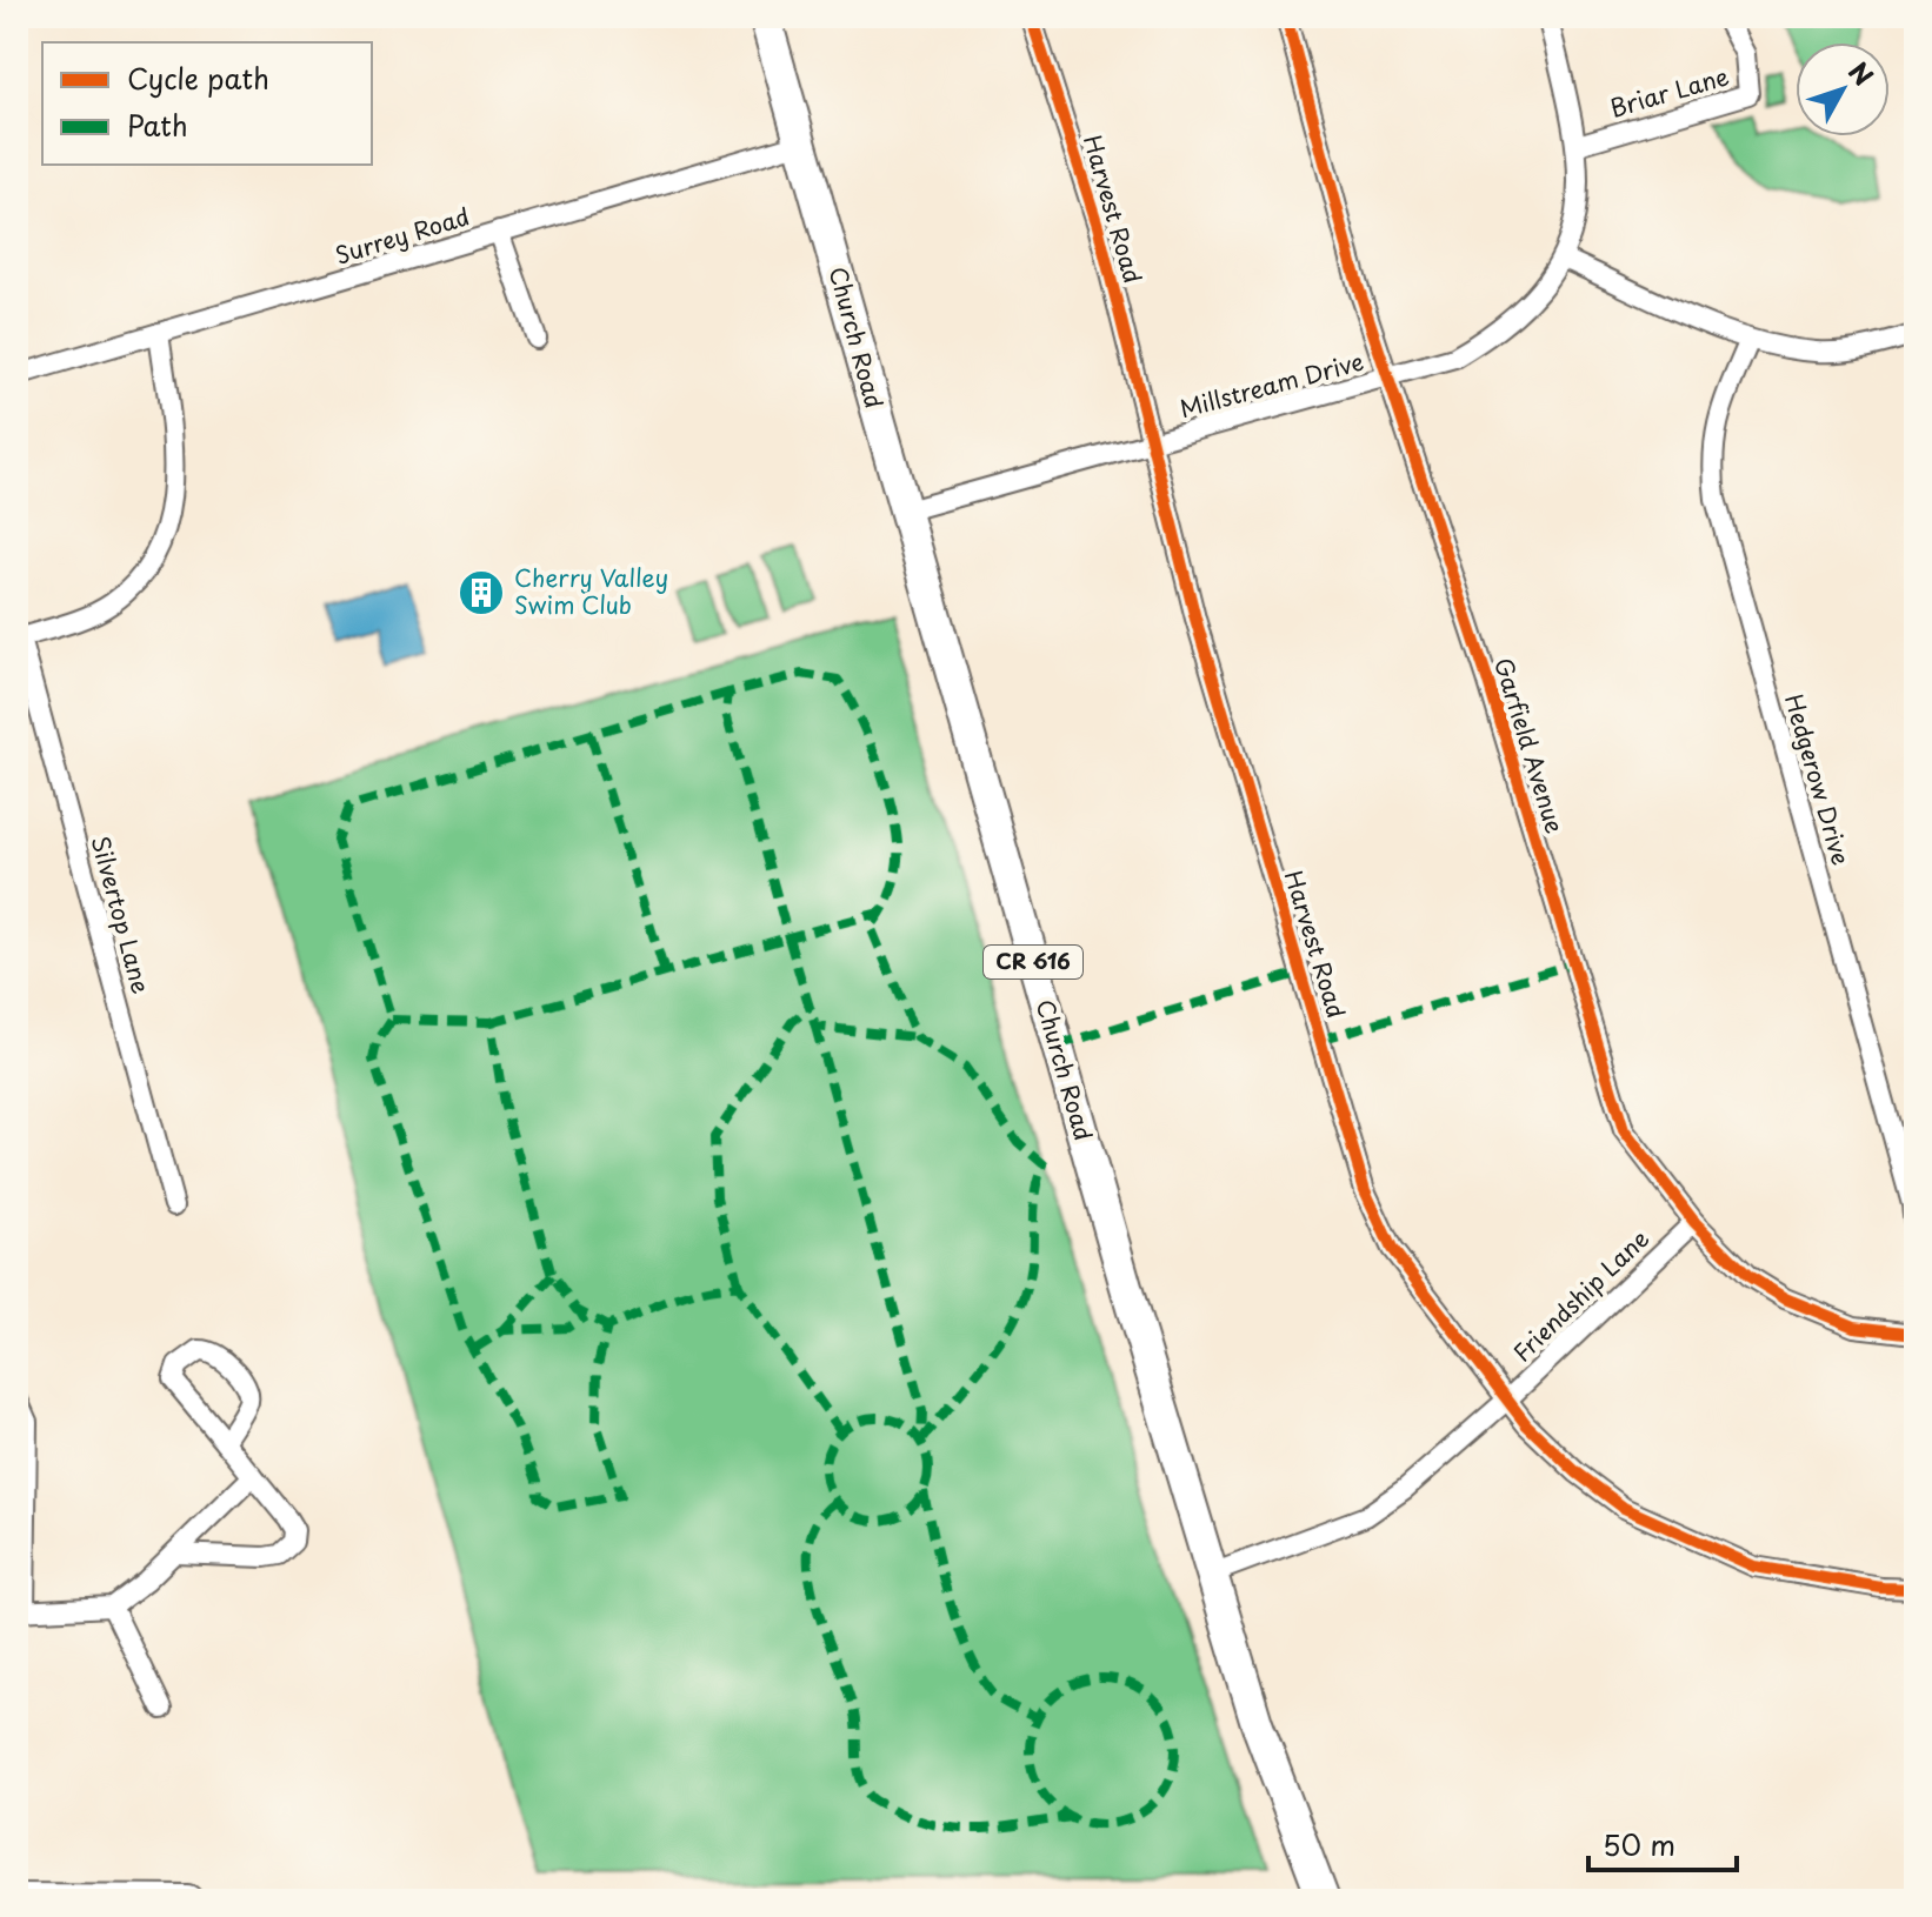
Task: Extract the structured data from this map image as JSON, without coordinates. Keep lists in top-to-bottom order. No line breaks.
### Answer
{"streets":{"main road":["Church Road","CR 616"],"street":["Briar Lane","Harvest Road","Surrey Road","Millstream Drive","Garfield Avenue","Hedgerow Drive","Silvertop Lane","Friendship Lane"]},"crossings":[["Harvest Road","Millstream Drive"],["Harvest Road","Friendship Lane"],["Surrey Road","Church Road"],["Church Road","Millstream Drive"],["Church Road","Friendship Lane"],["Millstream Drive","Garfield Avenue"],["Garfield Avenue","Friendship Lane"]],"places":{"building":["Cherry Valley Swim Club"]},"legend":["Cycle path","Path"],"scale_bar":"50 m","north":"top right"}
